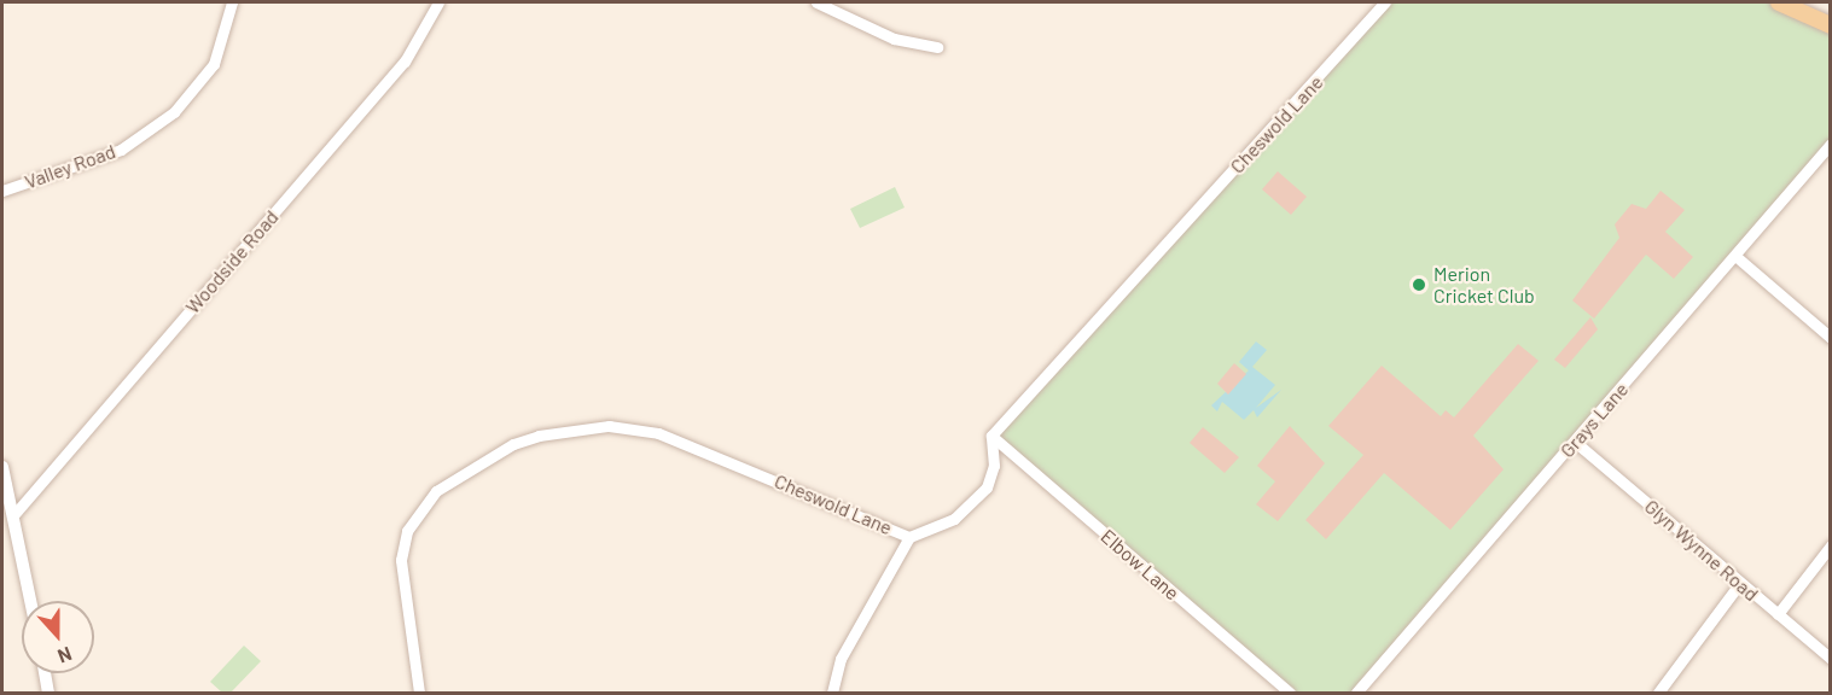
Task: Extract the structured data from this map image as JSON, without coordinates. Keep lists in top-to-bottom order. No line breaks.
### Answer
{"streets":{"street":["Cheswold Lane","Valley Road","Woodside Road","Grays Lane","Glyn Wynne Road","Elbow Lane"]},"crossings":[["Cheswold Lane","Elbow Lane"],["Grays Lane","Glyn Wynne Road"]],"places":["Merion Cricket Club"],"north":"bottom"}
